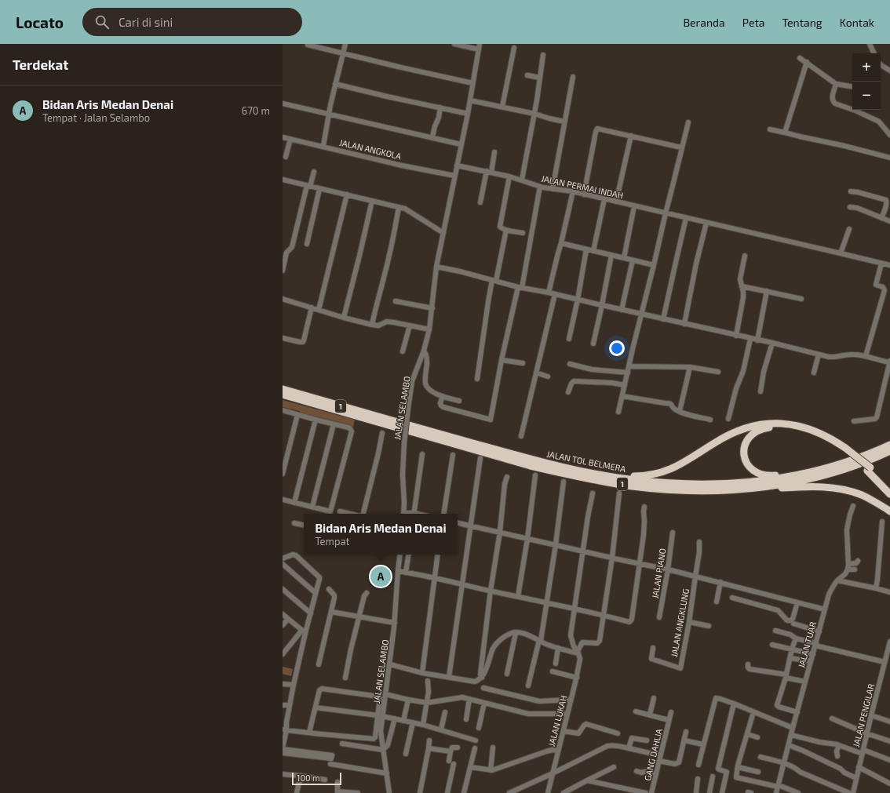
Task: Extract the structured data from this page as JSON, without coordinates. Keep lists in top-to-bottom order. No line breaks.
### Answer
{"streets":{"highway":["1","JALAN TOL BELMERA"],"street":["JALAN ANGKOLA","JALAN PERMAI INDAH","JALAN SELAMBO","JALAN PIANO","JALAN ANGKLUNG","JALAN TUAR","JALAN PENGILAR","JALAN LUKAH","GANG DAHLIA"]},"crossings":[["JALAN ANGKOLA","JALAN SELAMBO"],["JALAN PERMAI INDAH","JALAN SELAMBO"]],"scale_bar":"100 m","page":{"header":"Locato","search":"Cari di sini","nav":["Beranda","Peta","Tentang","Kontak"],"heading":"Terdekat","map_buttons":["+","−"],"list":[{"mark":"A","name":"Bidan Aris Medan Denai","note":"Tempat · Jalan Selambo","value":"670 m"}],"popup":["Bidan Aris Medan Denai","Tempat"],"pins":"A","scale":"100 m"}}
